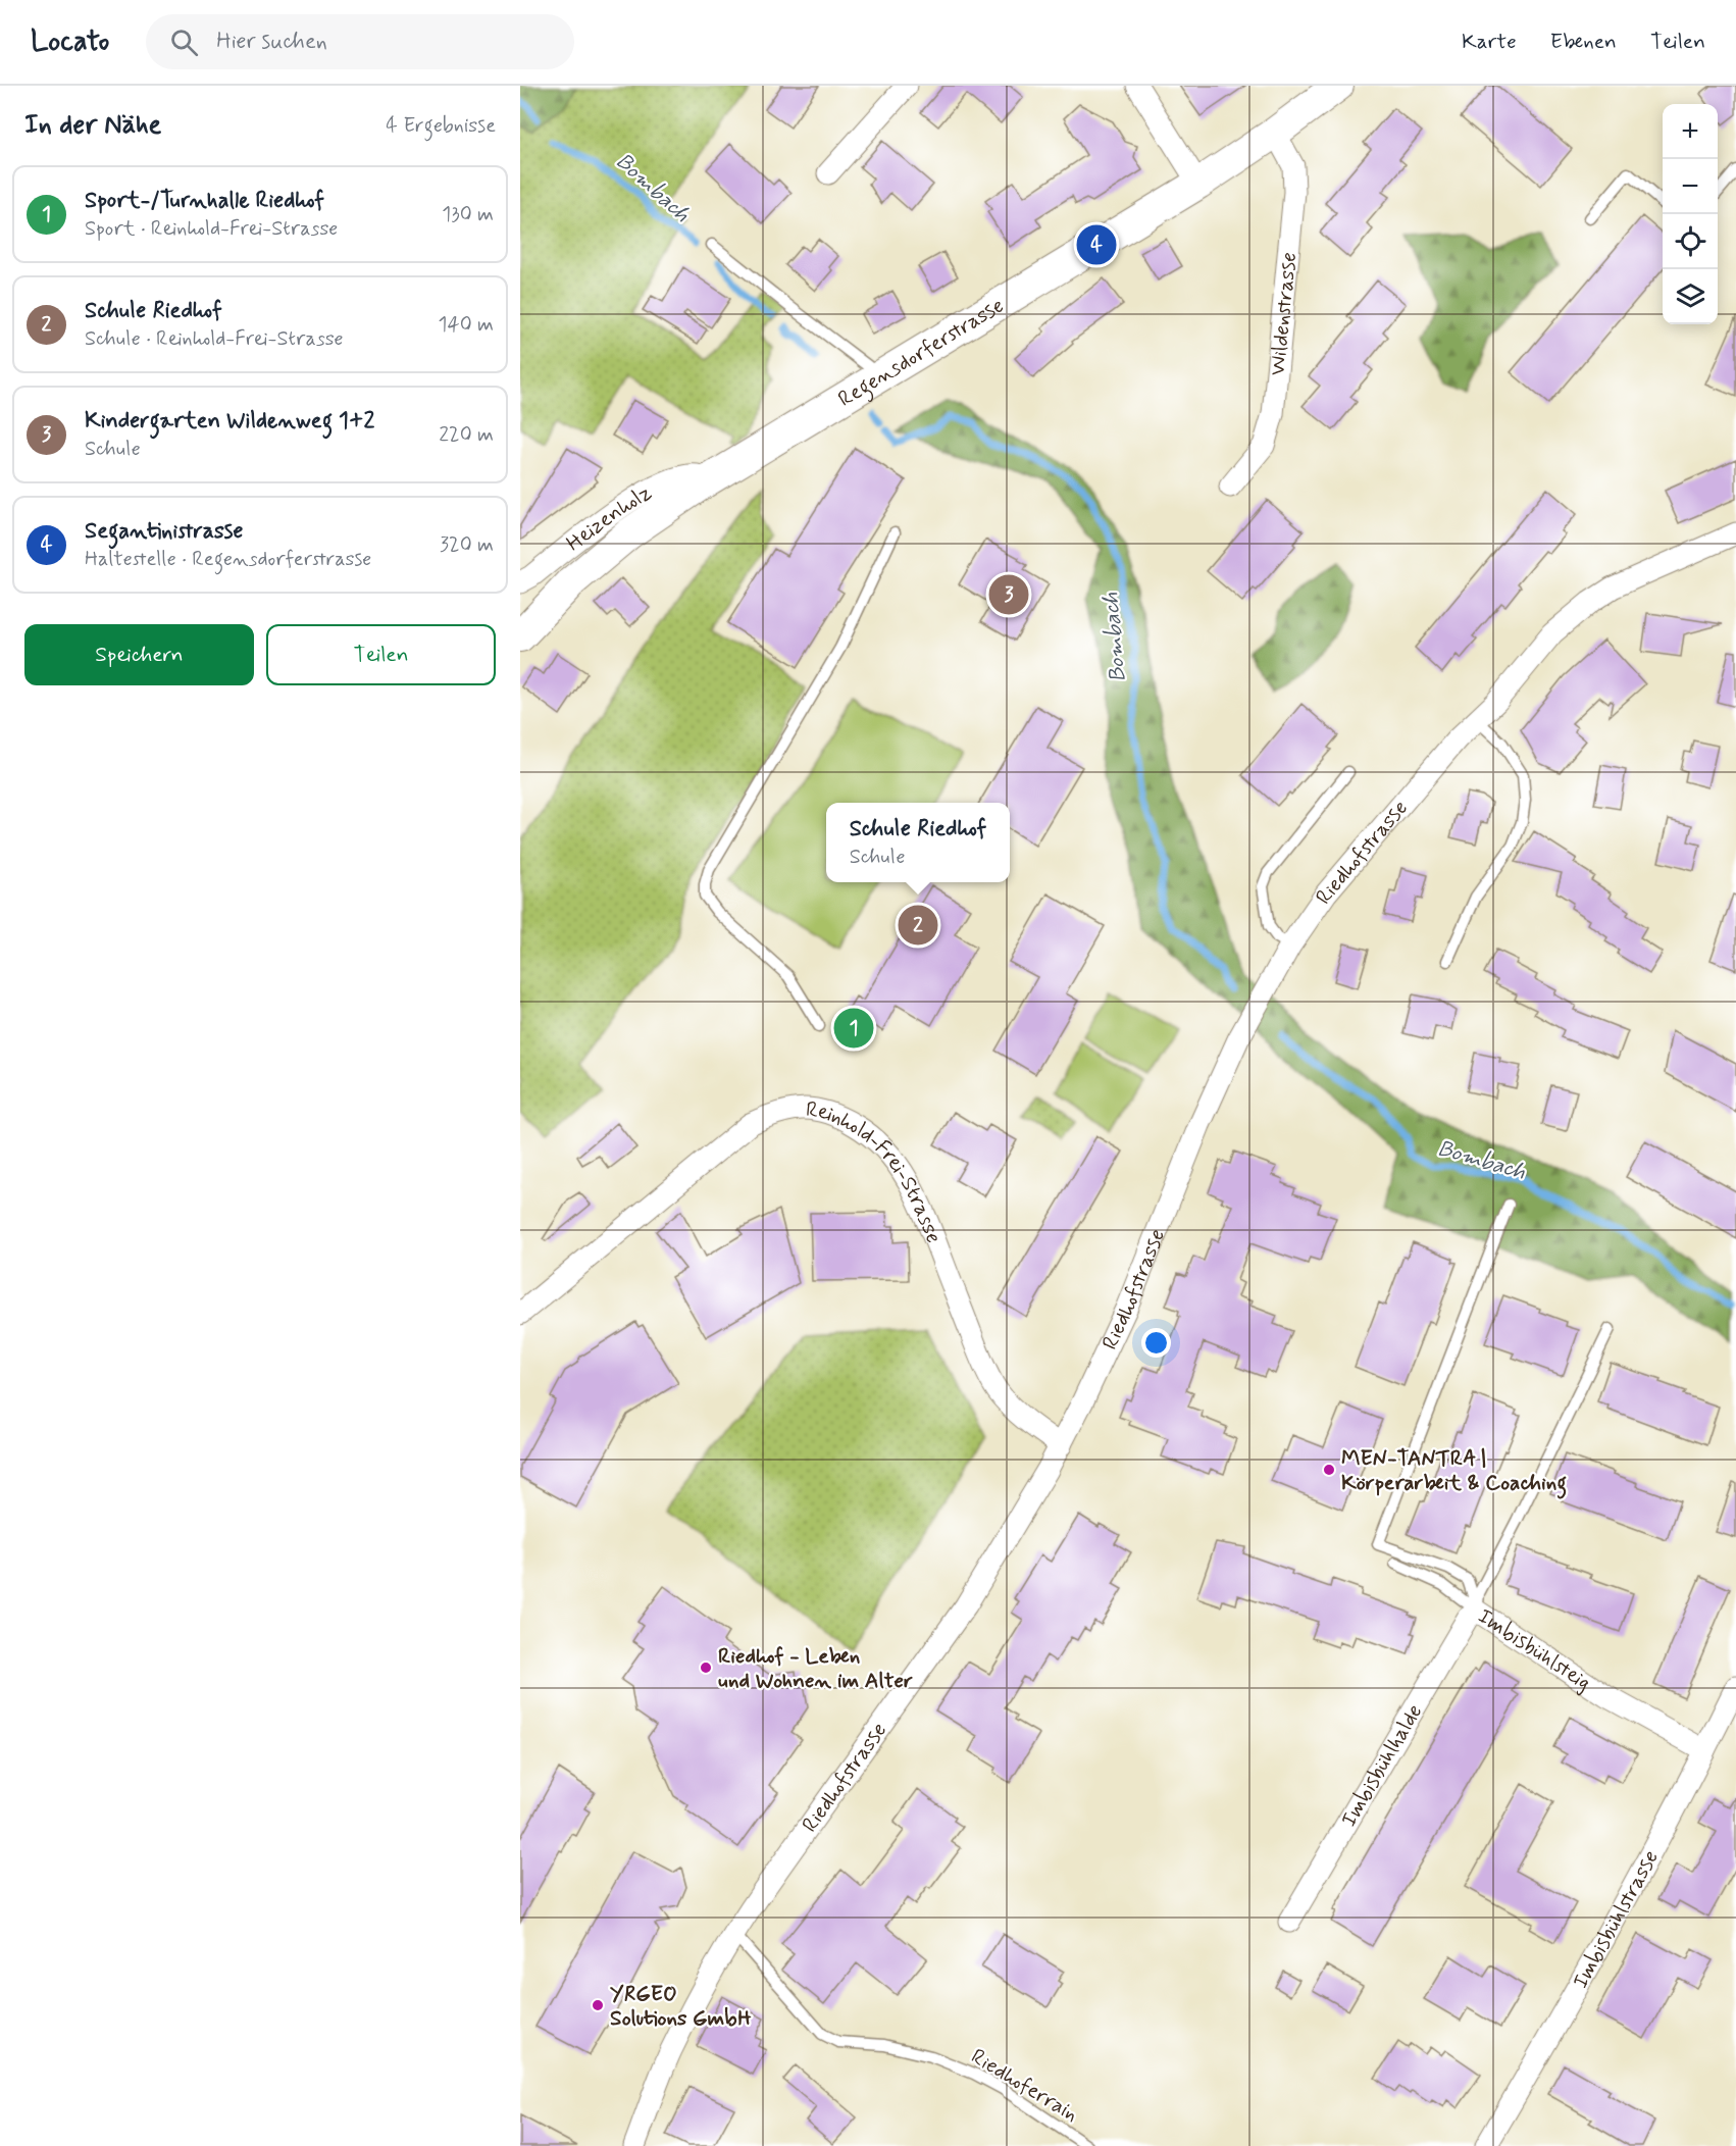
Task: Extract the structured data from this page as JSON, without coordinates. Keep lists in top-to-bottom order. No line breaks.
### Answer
{"streets":{"street":["Wildenstrasse","Regensdorferstrasse","Heizenholz","Riedhofstrasse","Reinhold-Frei-Strasse","Imbisbühlsteig","Imbisbühlhalde","Imbisbühlstrasse"],"lane":["Riedhoferrain"]},"crossings":[["Wildenstrasse","Regensdorferstrasse"],["Regensdorferstrasse","Heizenholz"],["Riedhofstrasse","Reinhold-Frei-Strasse"],["Riedhofstrasse","Riedhoferrain"],["Imbisbühlsteig","Imbisbühlhalde"],["Imbisbühlsteig","Imbisbühlstrasse"]],"water":["Bombach"],"places":["MEN-TANTRA | Körperarbeit & Coaching","Riedhof - Leben und Wohnen im Alter","YRGEO Solutions GmbH"],"page":{"header":"Locato","search":"Hier suchen","nav":["Karte","Ebenen","Teilen"],"heading":["In der Nähe","4 Ergebnisse"],"map_buttons":["+","−"],"list":[{"mark":"1","name":"Sport-/Turnhalle Riedhof","note":"Sport · Reinhold-Frei-Strasse","value":"130 m"},{"mark":"2","name":"Schule Riedhof","note":"Schule · Reinhold-Frei-Strasse","value":"140 m"},{"mark":"3","name":"Kindergarten Wildenweg 1+2","note":"Schule","value":"220 m"},{"mark":"4","name":"Segantinistrasse","note":"Haltestelle · Regensdorferstrasse","value":"320 m"}],"pins":["4","3","2","1"],"buttons":["Speichern","Teilen"],"popup":["Schule Riedhof","Schule"]}}
